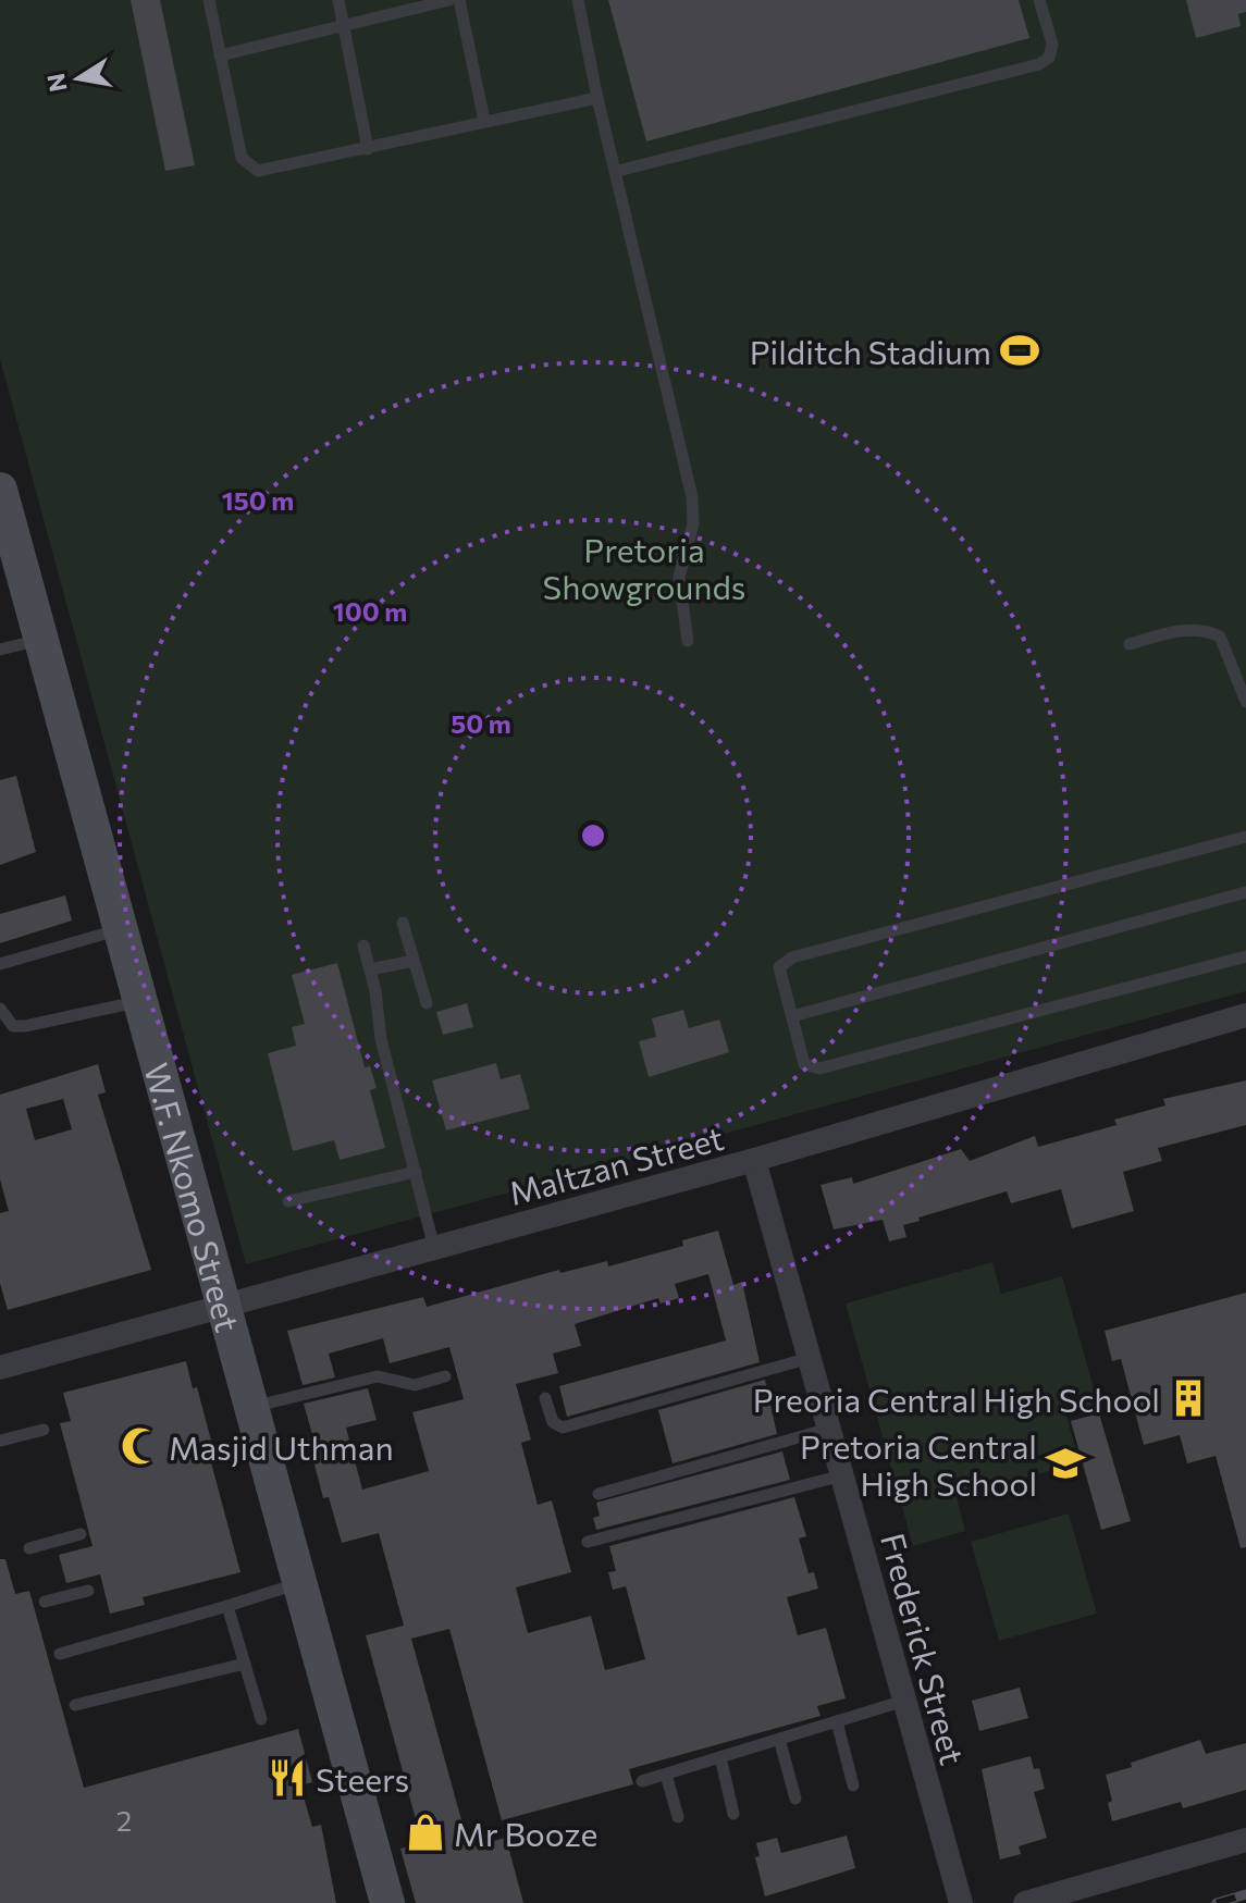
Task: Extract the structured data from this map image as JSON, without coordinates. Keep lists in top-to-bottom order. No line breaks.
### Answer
{"streets":{"main road":["W.F. Nkomo Street"],"street":["Maltzan Street","Frederick Street"]},"crossings":[["Maltzan Street","W.F. Nkomo Street"],["Maltzan Street","Frederick Street"]],"parks":["Pretoria Showgrounds"],"places":{"sports":["Pilditch Stadium"],"building":["Preoria Central High School"],"mosque":["Masjid Uthman"],"school or university":["Pretoria Central High School"],"restaurant":["Steers"],"shop":["Mr Booze"]},"house_numbers":["2"],"north":"left","rings":["150 m","100 m","50 m"]}
